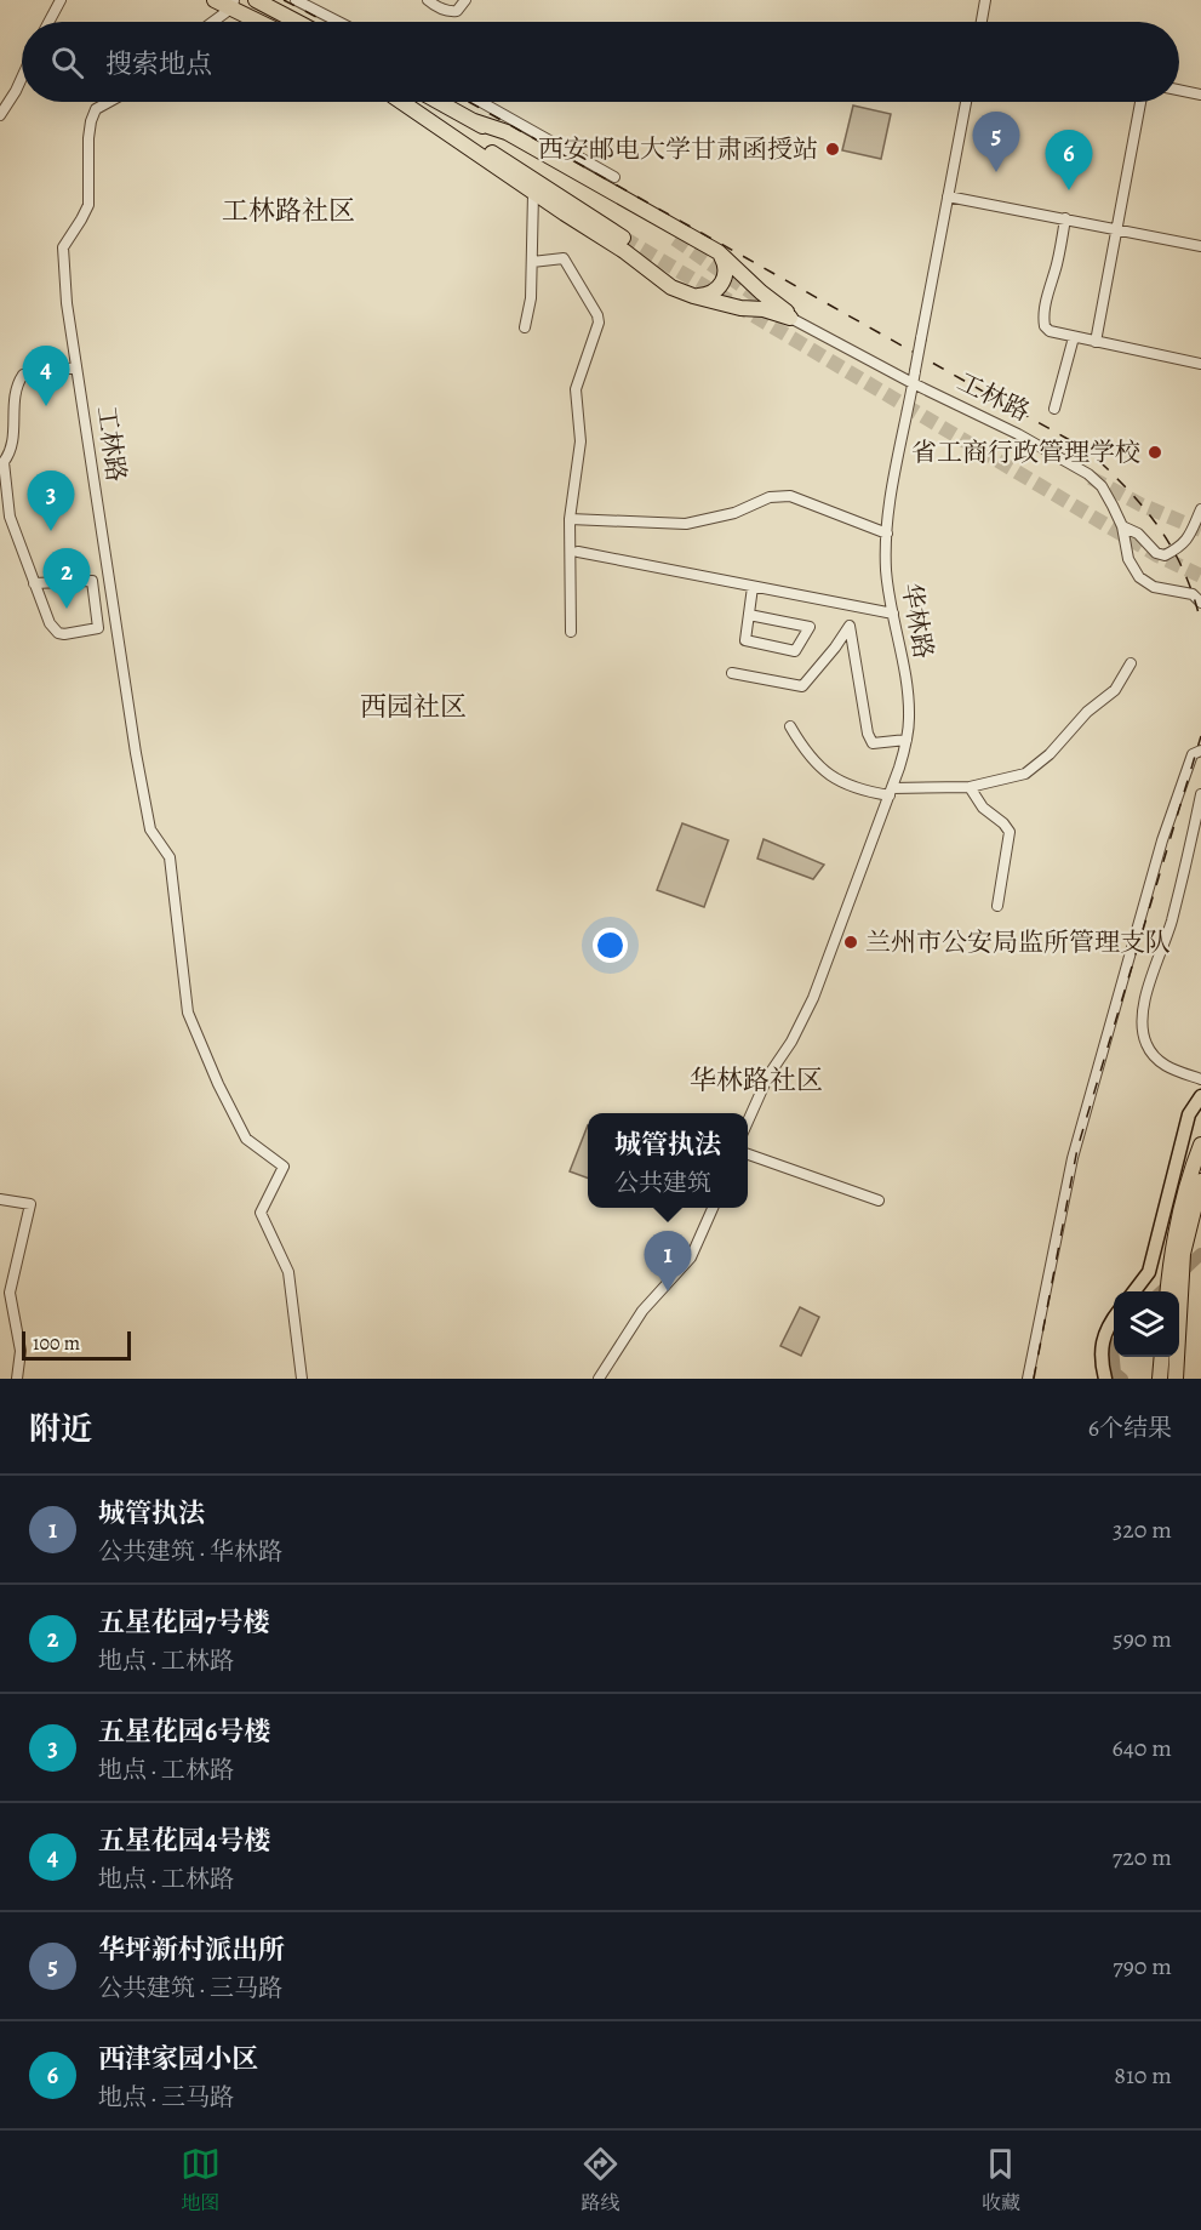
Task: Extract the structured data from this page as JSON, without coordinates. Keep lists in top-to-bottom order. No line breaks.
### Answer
{"streets":{"street":["工林路","华林路"]},"crossings":[["工林路","华林路"]],"districts":["工林路社区","西园社区","华林路社区"],"places":["西安邮电大学甘肃函授站","省工商行政管理学校","兰州市公安局监所管理支队"],"scale_bar":"100 m","page":{"search":"搜索地点","pins":["5","6","4","3","2","1"],"popup":["城管执法","公共建筑"],"scale":"100 m","heading":["附近","6个结果"],"list":[{"mark":"1","name":"城管执法","note":"公共建筑 · 华林路","value":"320 m"},{"mark":"2","name":"五星花园7号楼","note":"地点 · 工林路","value":"590 m"},{"mark":"3","name":"五星花园6号楼","note":"地点 · 工林路","value":"640 m"},{"mark":"4","name":"五星花园4号楼","note":"地点 · 工林路","value":"720 m"},{"mark":"5","name":"华坪新村派出所","note":"公共建筑 · 三马路","value":"790 m"},{"mark":"6","name":"西津家园小区","note":"地点 · 三马路","value":"810 m"}],"nav":["地图","路线","收藏"]}}
